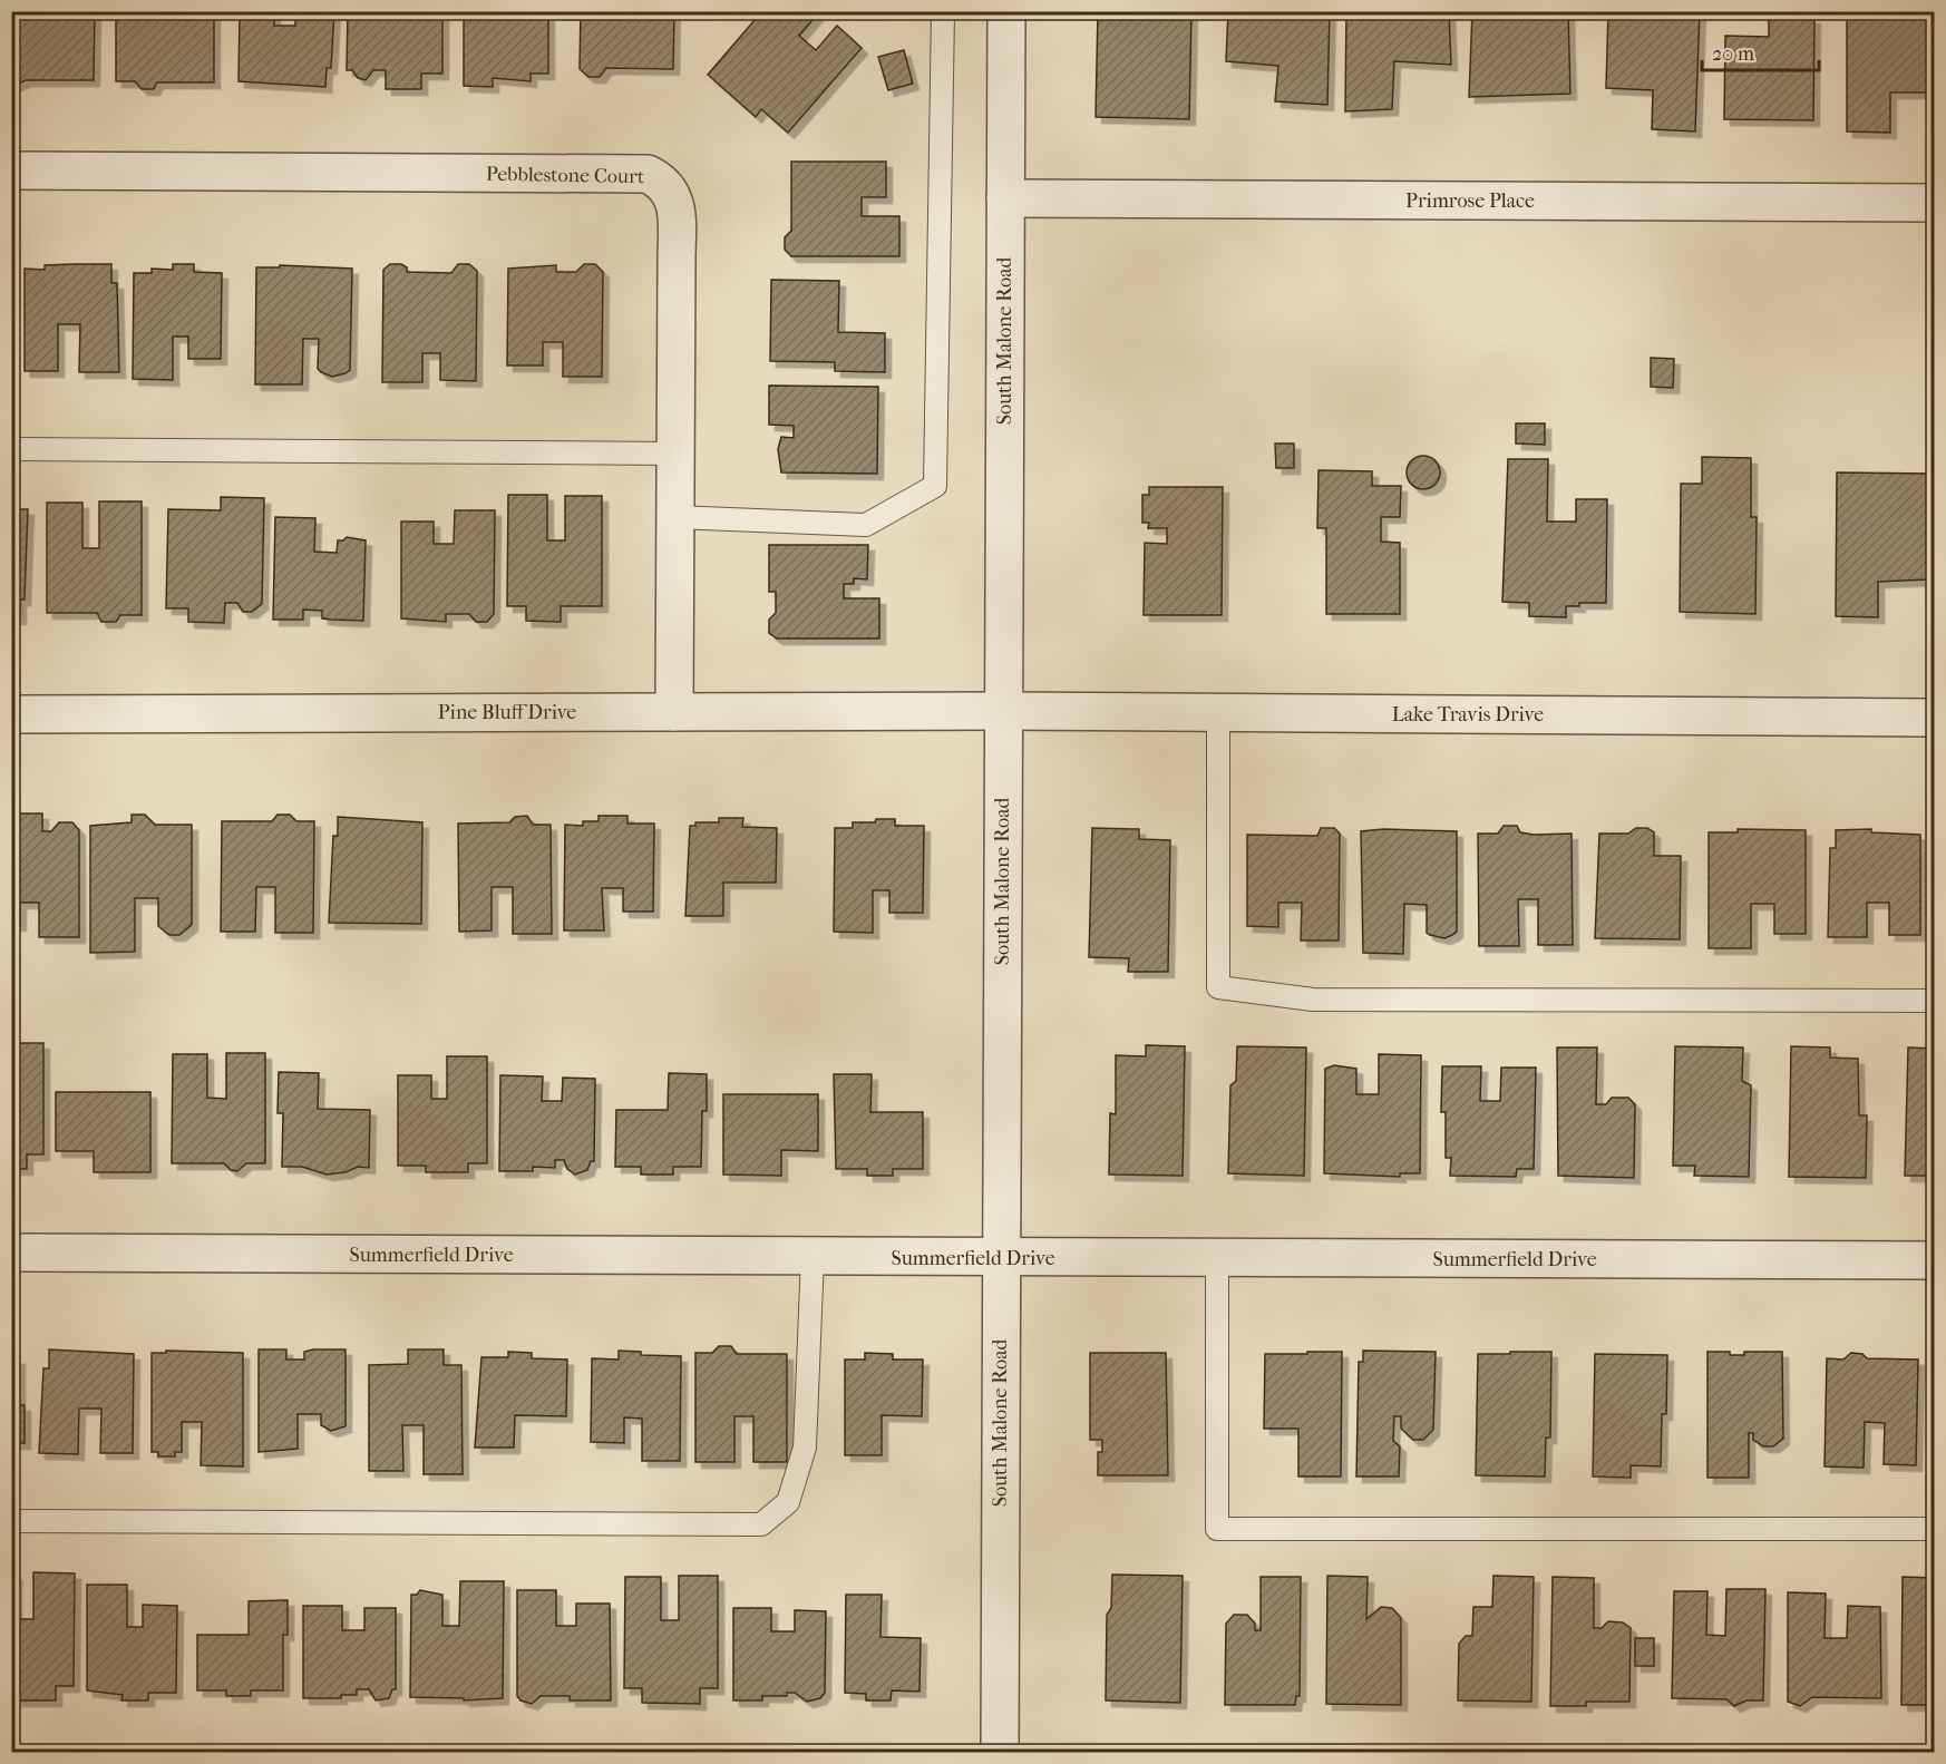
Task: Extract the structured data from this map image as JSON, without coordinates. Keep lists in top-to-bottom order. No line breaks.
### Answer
{"streets":{"street":["Pebblestone Court","Primrose Place","South Malone Road","Pine Bluff Drive","Lake Travis Drive","Summerfield Drive"]},"crossings":[["Pebblestone Court","Pine Bluff Drive"],["Primrose Place","South Malone Road"],["South Malone Road","Pine Bluff Drive"],["South Malone Road","Lake Travis Drive"],["South Malone Road","Summerfield Drive"],["Pine Bluff Drive","Lake Travis Drive"]],"scale_bar":"20 m"}
